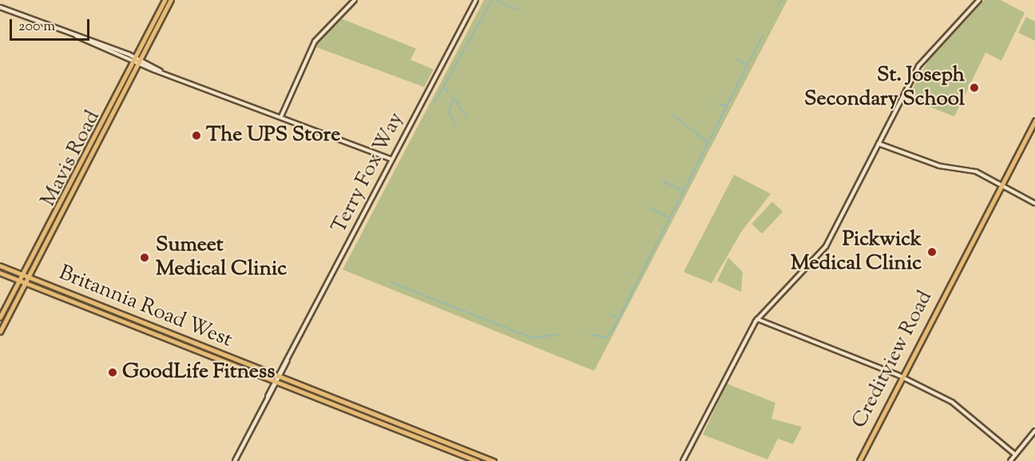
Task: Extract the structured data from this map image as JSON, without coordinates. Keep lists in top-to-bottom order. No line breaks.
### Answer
{"streets":{"main road":["Mavis Road","Britannia Road West","Creditview Road"],"street":["Terry Fox Way"]},"crossings":[["Mavis Road","Britannia Road West"],["Terry Fox Way","Britannia Road West"]],"places":["St. Joseph Secondary School","The UPS Store","Pickwick Medical Clinic","Sumeet Medical Clinic","GoodLife Fitness"],"scale_bar":"200 m"}
